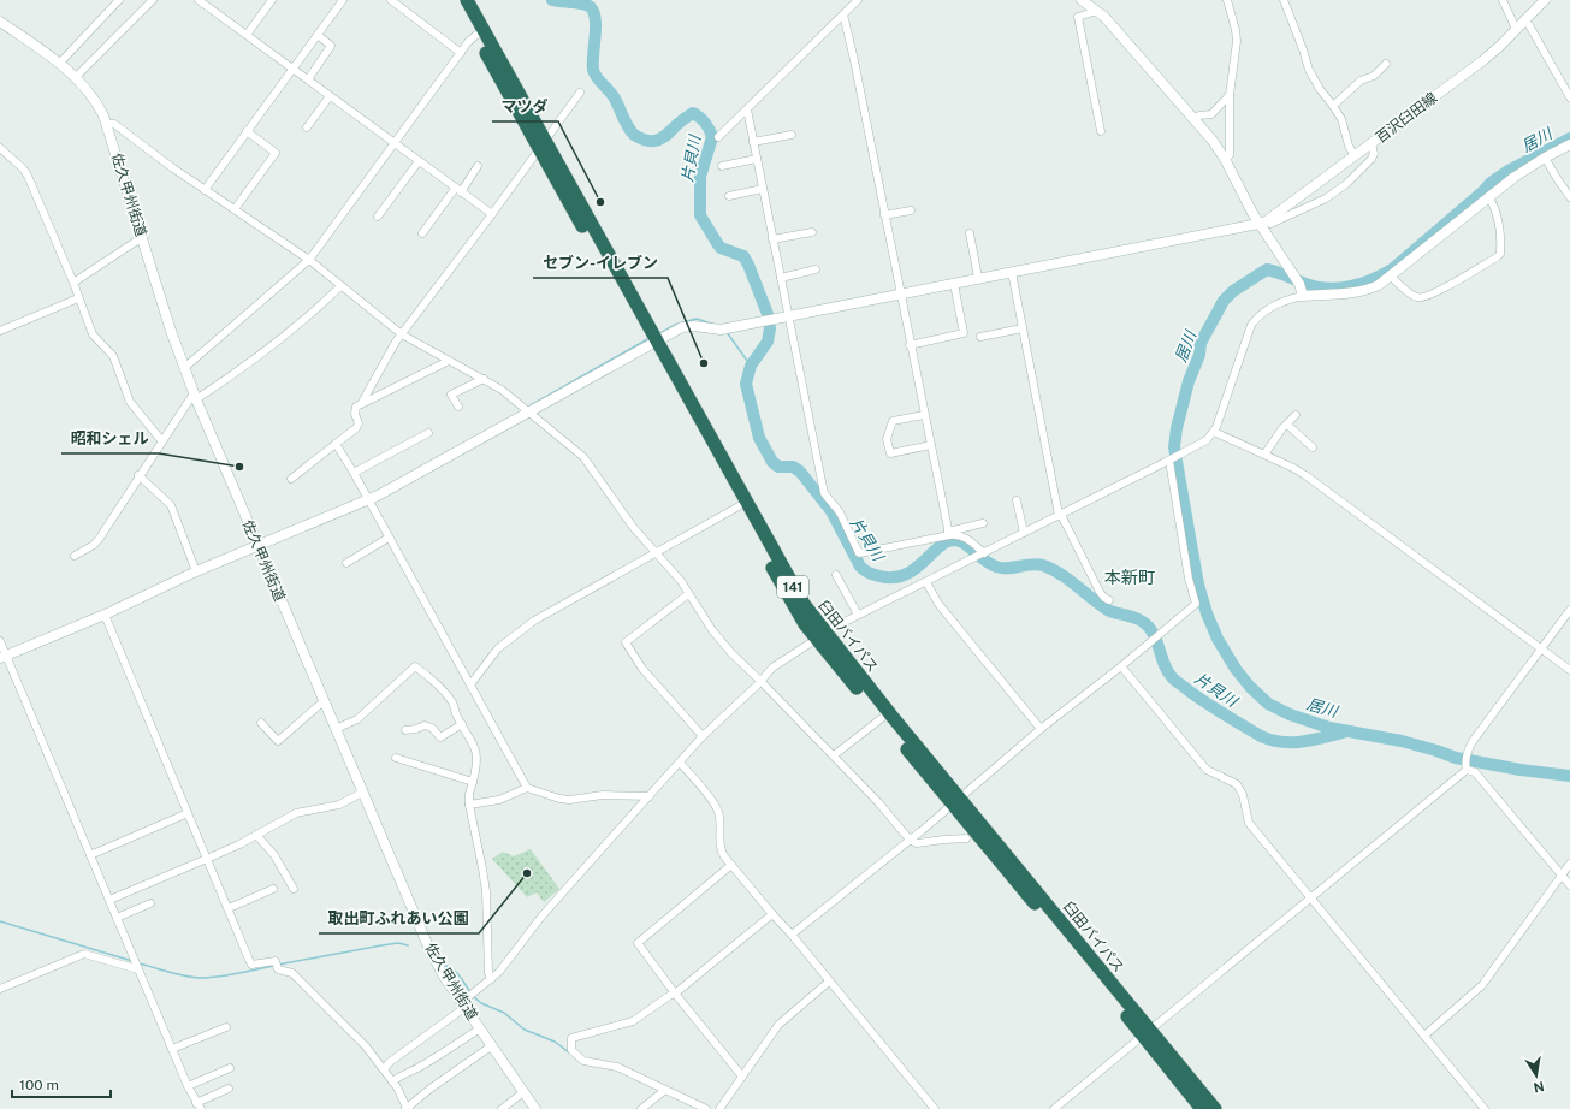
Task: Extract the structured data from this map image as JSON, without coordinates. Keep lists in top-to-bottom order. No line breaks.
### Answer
{"streets":{"highway":["141","臼田バイパス"],"street":["百沢臼田線","佐久甲州街道"]},"districts":["本新町"],"water":["居川","片貝川"],"places":["マツダ","セブン-イレブン","昭和シェル","取出町ふれあい公園"],"scale_bar":"100 m","north":"bottom"}
